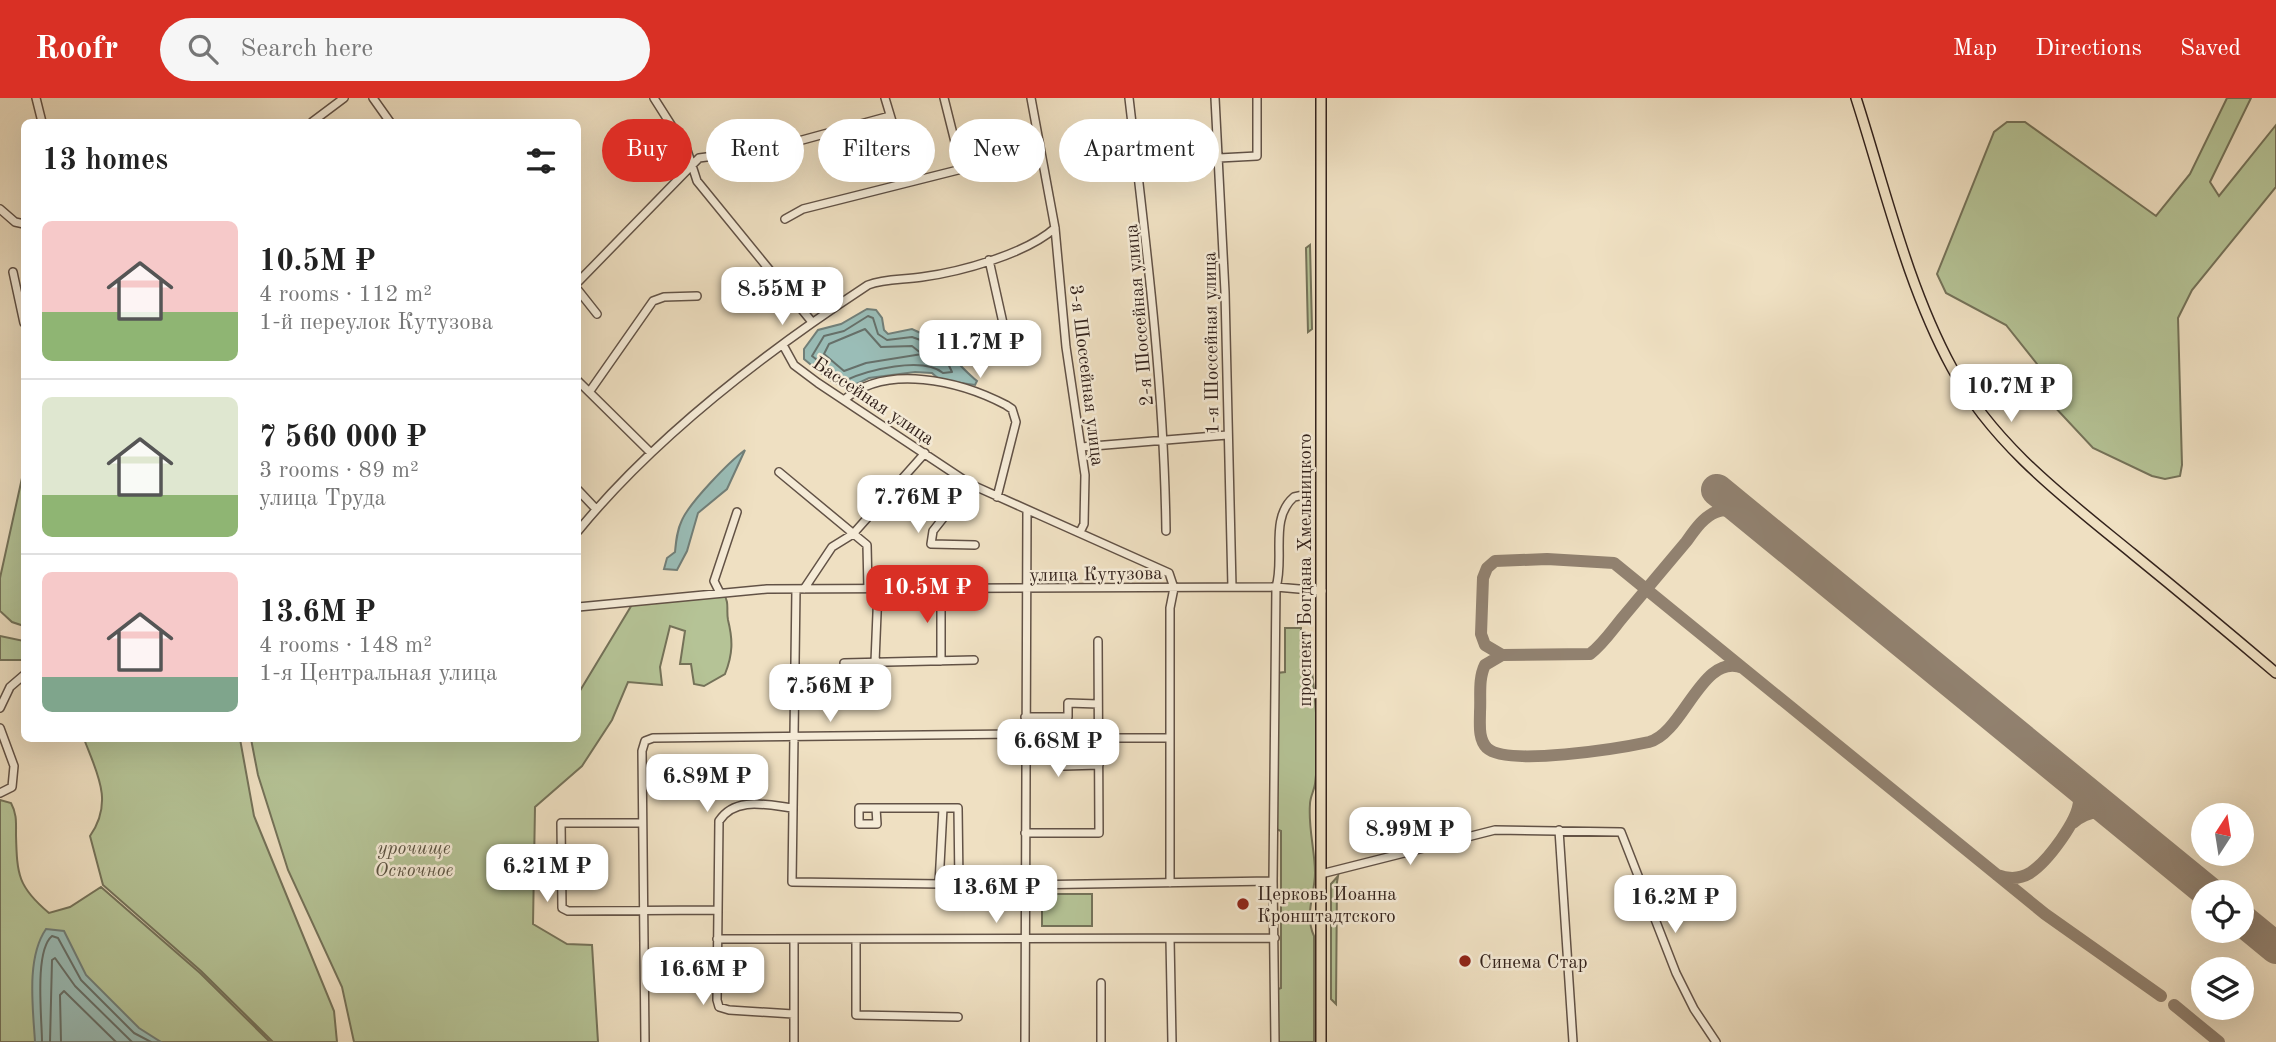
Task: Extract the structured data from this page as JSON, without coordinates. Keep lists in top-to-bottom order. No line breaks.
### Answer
{"streets":{"main road":["проспект Богдана Хмельницкого"],"street":["2-я Шоссейная улица","1-я Шоссейная улица","3-я Шоссейная улица","Бассейная улица","улица Кутузова"]},"crossings":[["1-я Шоссейная улица","улица Кутузова"],["3-я Шоссейная улица","Бассейная улица"],["Бассейная улица","улица Кутузова"],["проспект Богдана Хмельницкого","улица Кутузова"]],"parks":["урочище Оскочное"],"places":["Церковь Иоанна Кронштадтского","Синема Стар"],"north":"top","page":{"header":"Roofr","search":"Search here","nav":["Map","Directions","Saved"],"chip":["Buy","Rent","Filters","New","Apartment"],"heading":"13 homes","list":[{"name":"10.5M ₽","note":"4 rooms · 112 m² · 1-й переулок Кутузова"},{"name":"7 560 000 ₽","note":"3 rooms · 89 m² · улица Труда"},{"name":"13.6M ₽","note":"4 rooms · 148 m² · 1-я Центральная улица"}],"price":["8.55M ₽","11.7M ₽","10.7M ₽","7.76M ₽","10.5M ₽","7.56M ₽","6.68M ₽","6.89M ₽","8.99M ₽","6.21M ₽","13.6M ₽","16.2M ₽","16.6M ₽"]}}
